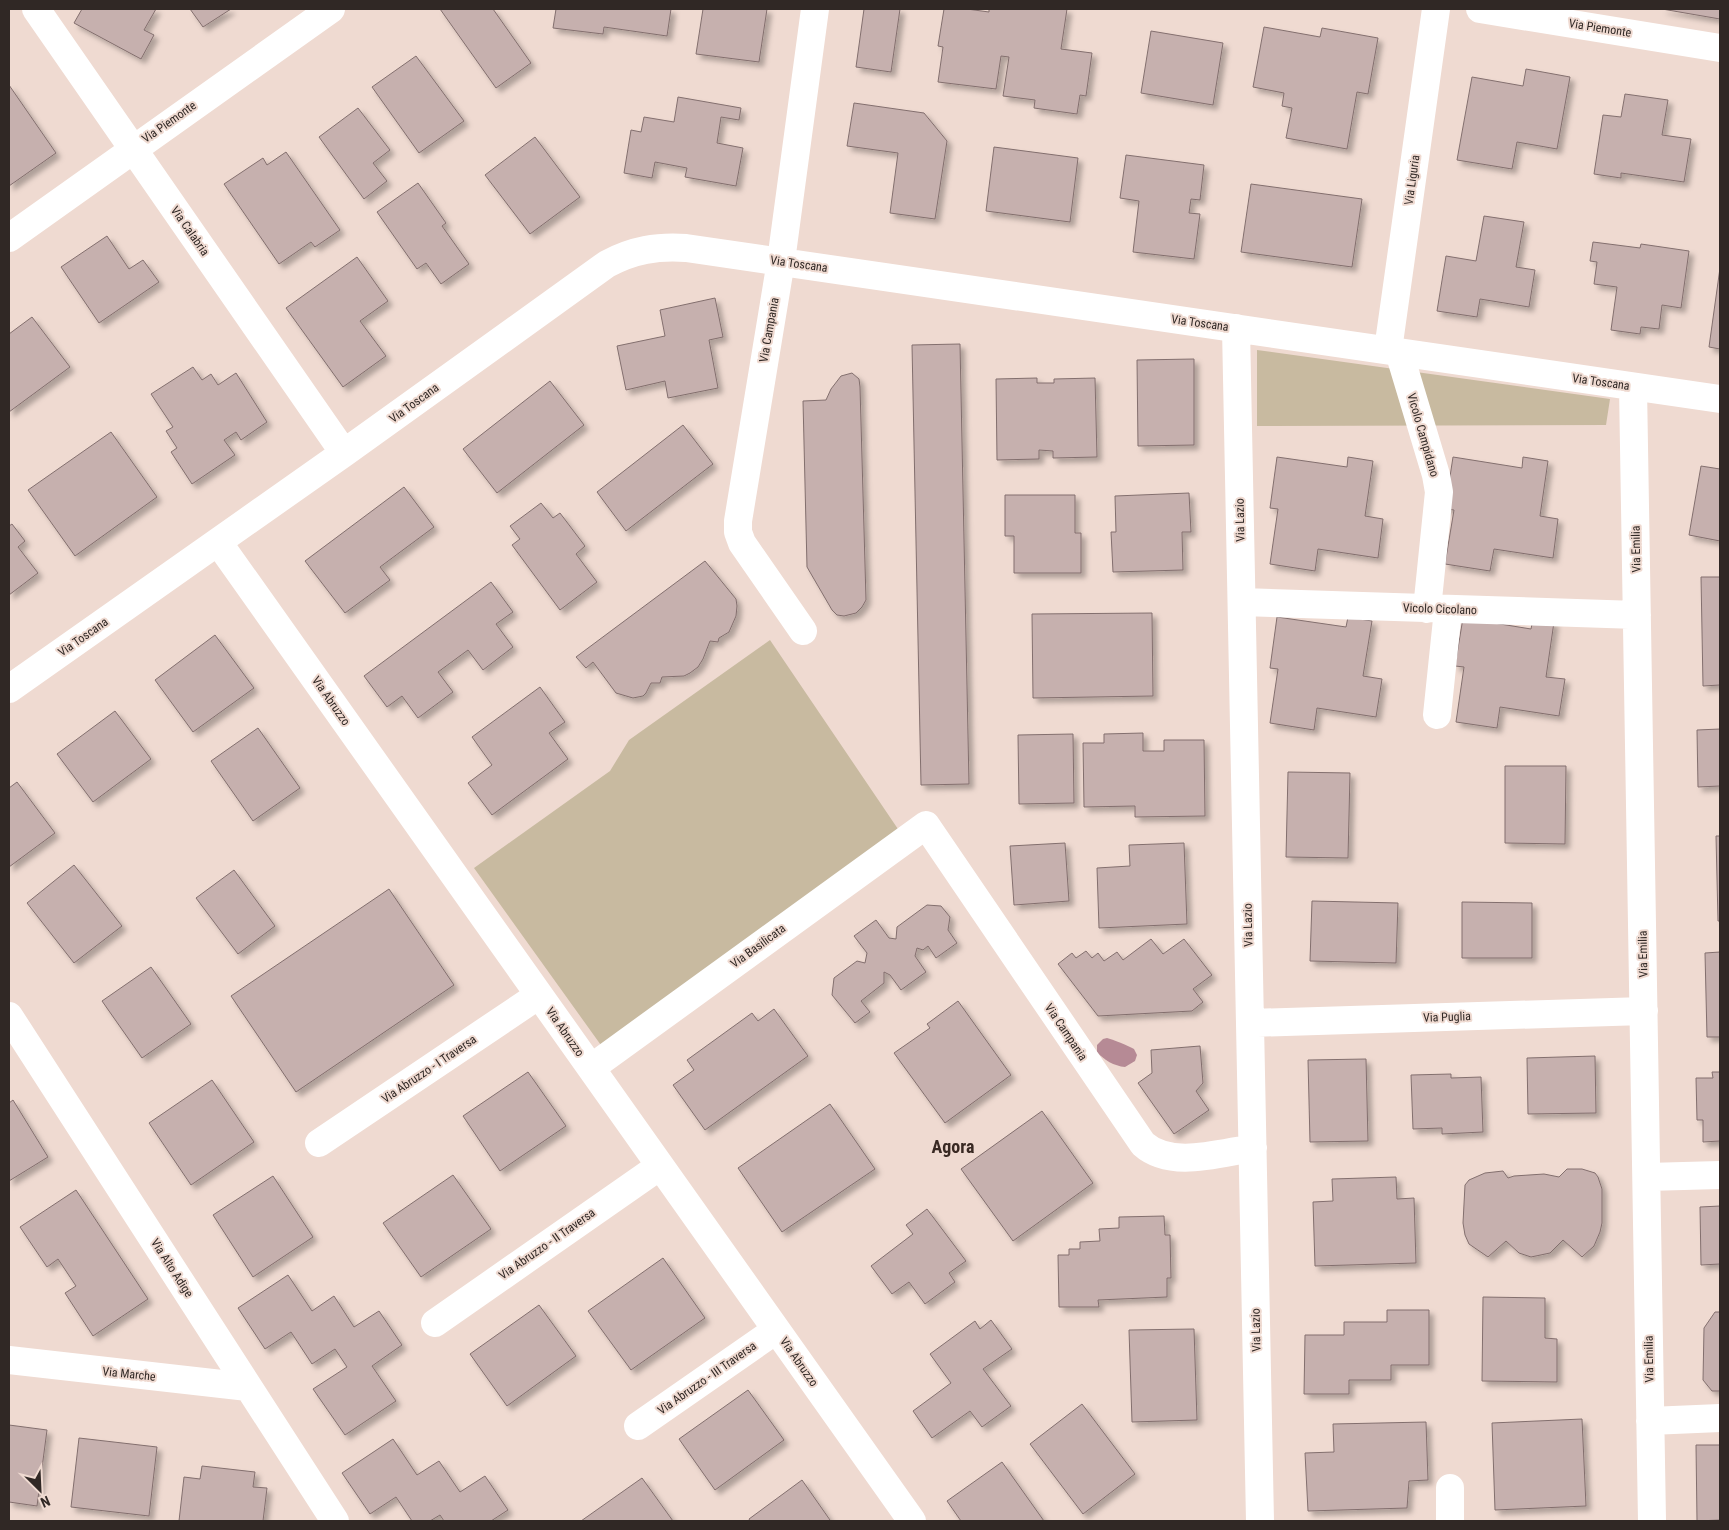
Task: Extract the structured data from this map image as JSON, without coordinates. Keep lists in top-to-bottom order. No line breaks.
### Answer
{"streets":{"street":["Via Piemonte","Via Liguria","Via Calabria","Via Toscana","Via Campania","Vicolo Campidano","Via Lazio","Via Emilia","Vicolo Cicolano","Via Abruzzo","Via Basilicata","Via Puglia","Via Abruzzo - I Traversa","Via Abruzzo - II Traversa","Via Alto Adige","Via Marche","Via Abruzzo - III Traversa"]},"crossings":[["Via Piemonte","Via Calabria"],["Via Liguria","Via Toscana"],["Via Liguria","Vicolo Campidano"],["Via Calabria","Via Toscana"],["Via Toscana","Via Campania"],["Via Toscana","Vicolo Campidano"],["Via Toscana","Via Lazio"],["Via Toscana","Via Emilia"],["Via Toscana","Via Abruzzo"],["Via Campania","Via Lazio"],["Via Campania","Via Basilicata"],["Vicolo Campidano","Vicolo Cicolano"],["Via Lazio","Vicolo Cicolano"],["Via Lazio","Via Puglia"],["Via Emilia","Vicolo Cicolano"],["Via Emilia","Via Puglia"],["Via Abruzzo","Via Basilicata"],["Via Abruzzo","Via Abruzzo - I Traversa"],["Via Abruzzo","Via Abruzzo - II Traversa"],["Via Abruzzo","Via Abruzzo - III Traversa"],["Via Alto Adige","Via Marche"]],"districts":["Agora"],"north":"bottom right"}
